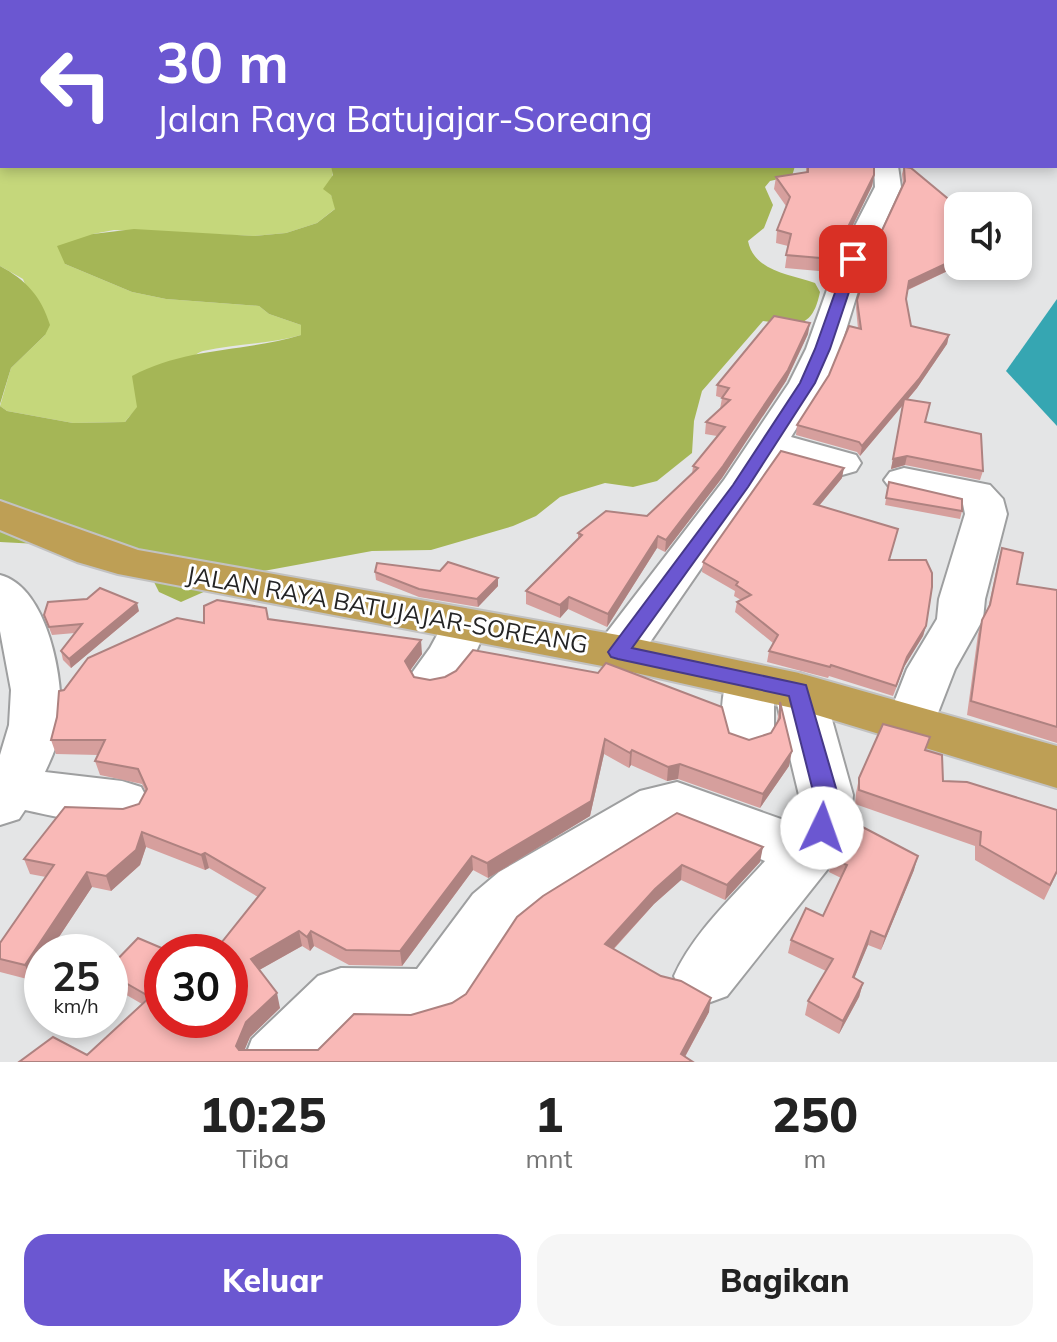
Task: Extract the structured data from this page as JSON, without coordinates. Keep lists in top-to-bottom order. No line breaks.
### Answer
{"streets":{"highway":["JALAN RAYA BATUJAJAR-SOREANG"]},"page":{"turn":["30 m","Jalan Raya Batujajar-Soreang"],"speed":"25 km/h","limit":"30","eta":["10:25","Tiba","1","mnt","250","m"],"buttons":["Keluar","Bagikan"]}}
